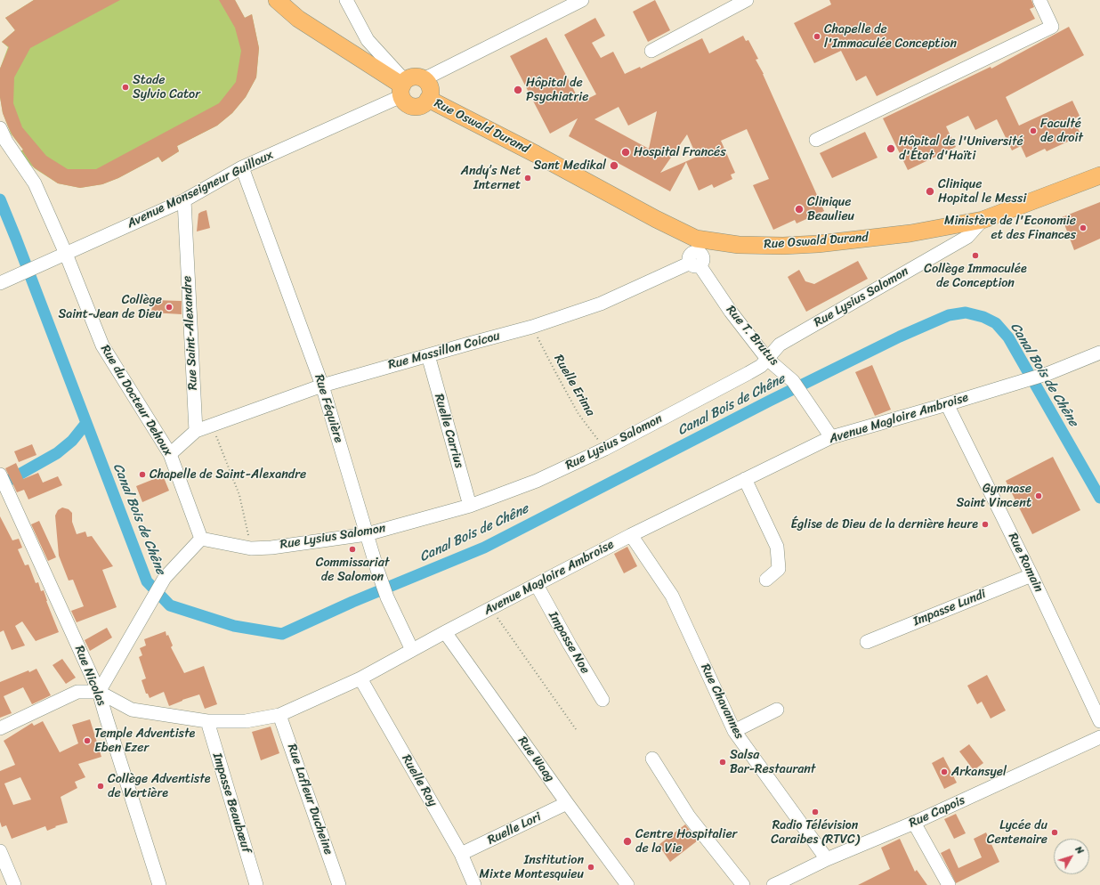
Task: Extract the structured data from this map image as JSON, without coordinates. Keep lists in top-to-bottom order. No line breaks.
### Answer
{"streets":{"main road":["Rue Oswald Durand"],"street":["Avenue Monseigneur Guilloux","Rue Lysius Salomon","Rue Saint-Alexandre","Rue T. Brutus","Rue Massillon Coicou","Rue du Docteur Dehoux","Rue Féquière","Avenue Magloire Ambroise","Ruelle Carrius","Rue Romain","Impasse Lundi","Impasse Noe","Rue Nicolas","Rue Chavannes","Rue Waag","Ruelle Roy","Rue Lafleur Ducheine","Impasse Beaubœuf","Rue Capois","Ruelle Lori"],"path":["Ruelle Erima"]},"crossings":[["Rue Oswald Durand","Avenue Monseigneur Guilloux"],["Rue Oswald Durand","Rue Lysius Salomon"],["Rue Oswald Durand","Rue T. Brutus"],["Rue Oswald Durand","Rue Massillon Coicou"],["Avenue Monseigneur Guilloux","Rue Saint-Alexandre"],["Avenue Monseigneur Guilloux","Rue du Docteur Dehoux"],["Avenue Monseigneur Guilloux","Rue Féquière"],["Rue Lysius Salomon","Rue T. Brutus"],["Rue Lysius Salomon","Ruelle Erima"],["Rue Lysius Salomon","Rue du Docteur Dehoux"],["Rue Lysius Salomon","Rue Féquière"],["Rue Lysius Salomon","Ruelle Carrius"],["Rue Saint-Alexandre","Rue Massillon Coicou"],["Rue T. Brutus","Rue Massillon Coicou"],["Rue T. Brutus","Avenue Magloire Ambroise"],["Rue Massillon Coicou","Ruelle Erima"],["Rue Massillon Coicou","Rue Féquière"],["Rue Massillon Coicou","Ruelle Carrius"],["Rue Féquière","Avenue Magloire Ambroise"],["Avenue Magloire Ambroise","Rue Romain"],["Avenue Magloire Ambroise","Impasse Noe"],["Avenue Magloire Ambroise","Rue Nicolas"],["Avenue Magloire Ambroise","Rue Chavannes"],["Avenue Magloire Ambroise","Rue Waag"],["Avenue Magloire Ambroise","Ruelle Roy"],["Avenue Magloire Ambroise","Rue Lafleur Ducheine"],["Avenue Magloire Ambroise","Impasse Beaubœuf"],["Rue Romain","Impasse Lundi"],["Rue Chavannes","Rue Capois"],["Rue Waag","Ruelle Lori"],["Ruelle Roy","Ruelle Lori"]],"water":["Canal Bois de Chêne"],"places":["Chapelle de l'Immaculée Conception","Stade Sylvio Cator","Hôpital de Psychiatrie","Faculté de droit","Hôpital de l'Université d'État d'Haïti","Hospital Francés","Sant Medikal","Andy’s Net Internet","Clinique Hopital le Messi","Clinique Beaulieu","Ministère de l'Economie et des Finances","Collège Immaculée de Conception","Collège Saint-Jean de Dieu","Chapelle de Saint-Alexandre","Gymnase Saint Vincent","Église de Dieu de la dernière heure","Commissariat de Salomon","Temple Adventiste Eben Ezer","Salsa Bar-Restaurant","Arkansyel","Collège Adventiste de Vertière","Radio Télévision Caraibes (RTVC)","Lycée du Centenaire","Centre Hospitalier de la Vie","Institution Mixte Montesquieu"],"north":"top right"}
